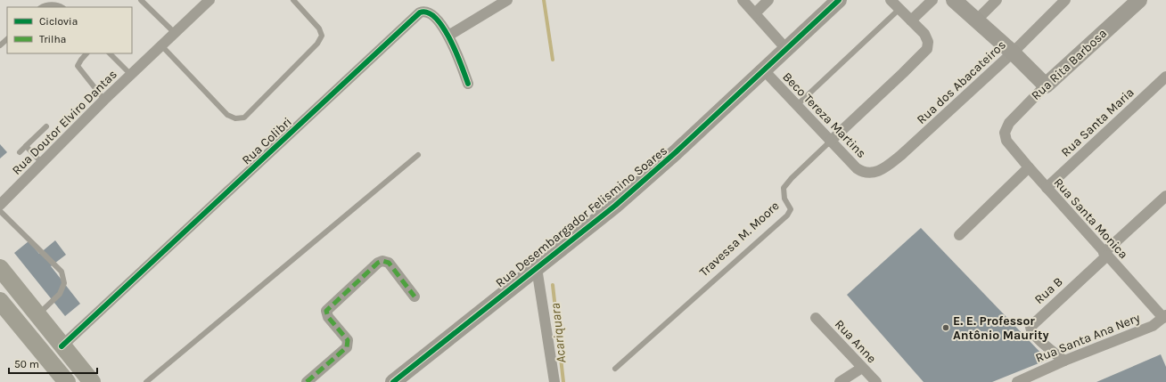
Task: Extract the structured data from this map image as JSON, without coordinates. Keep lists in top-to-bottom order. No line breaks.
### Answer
{"streets":{"street":["Rua Rita Barbosa","Rua dos Abacateiros","Beco Tereza Martins","Rua Doutor Elviro Dantas","Rua Santa Maria","Rua Colibri","Rua Desembargador Felismino Soares","Rua Santa Monica","Travessa M. Moore","Rua B","Rua Santa Ana Nery","Rua Anne"]},"crossings":[["Rua Rita Barbosa","Rua Santa Monica"],["Rua dos Abacateiros","Beco Tereza Martins"],["Beco Tereza Martins","Rua Desembargador Felismino Soares"],["Beco Tereza Martins","Travessa M. Moore"],["Rua Santa Maria","Rua Santa Monica"],["Rua Santa Monica","Rua B"],["Rua Santa Monica","Rua Santa Ana Nery"],["Rua B","Rua Santa Ana Nery"]],"water":["Acariquara"],"places":["E. E. Professor Antônio Maurity"],"legend":["Ciclovia","Trilha"],"scale_bar":"50 m"}
